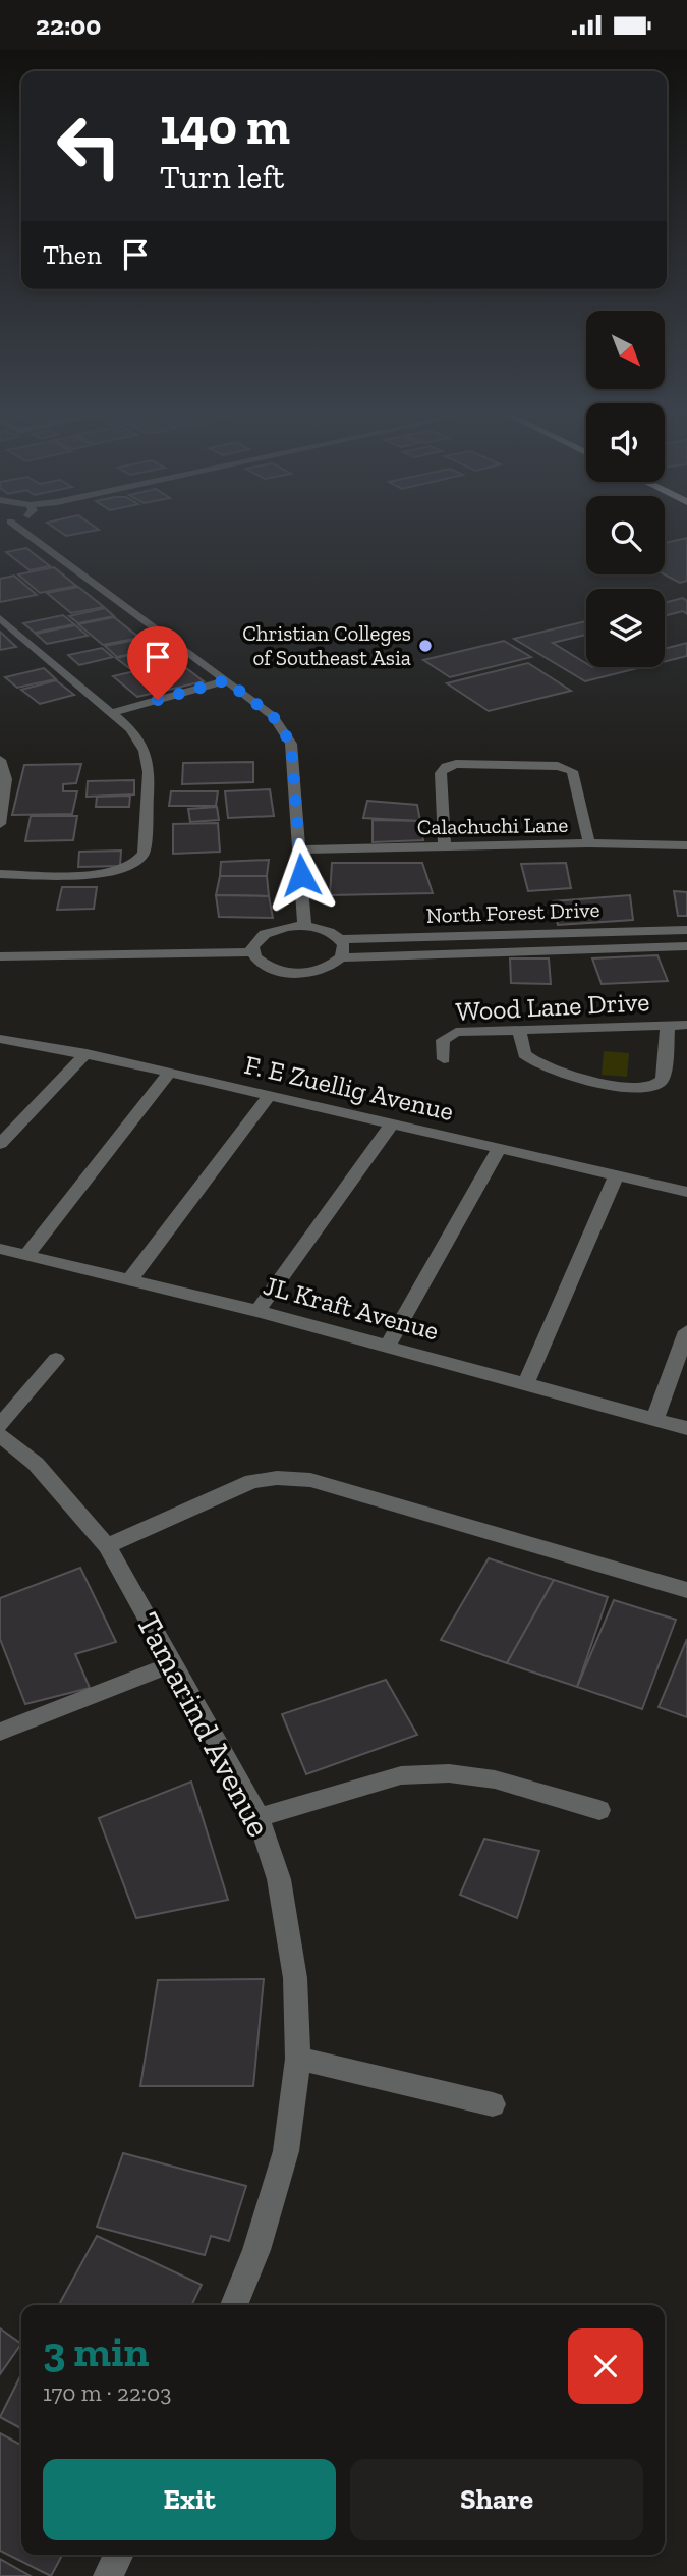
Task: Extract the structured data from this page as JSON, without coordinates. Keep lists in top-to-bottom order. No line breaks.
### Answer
{"streets":{"street":["Calachuchi Lane","North Forest Drive","Wood Lane Drive","F. E Zuellig Avenue","JL Kraft Avenue","Tamarind Avenue"]},"places":["Christian Colleges of Southeast Asia"],"north":"bottom right","page":{"status":"22:00","turn":["140 m","Turn left"],"then":"Then","heading":["3 min","170 m · 22:03"],"buttons":["Exit","Share"]}}
